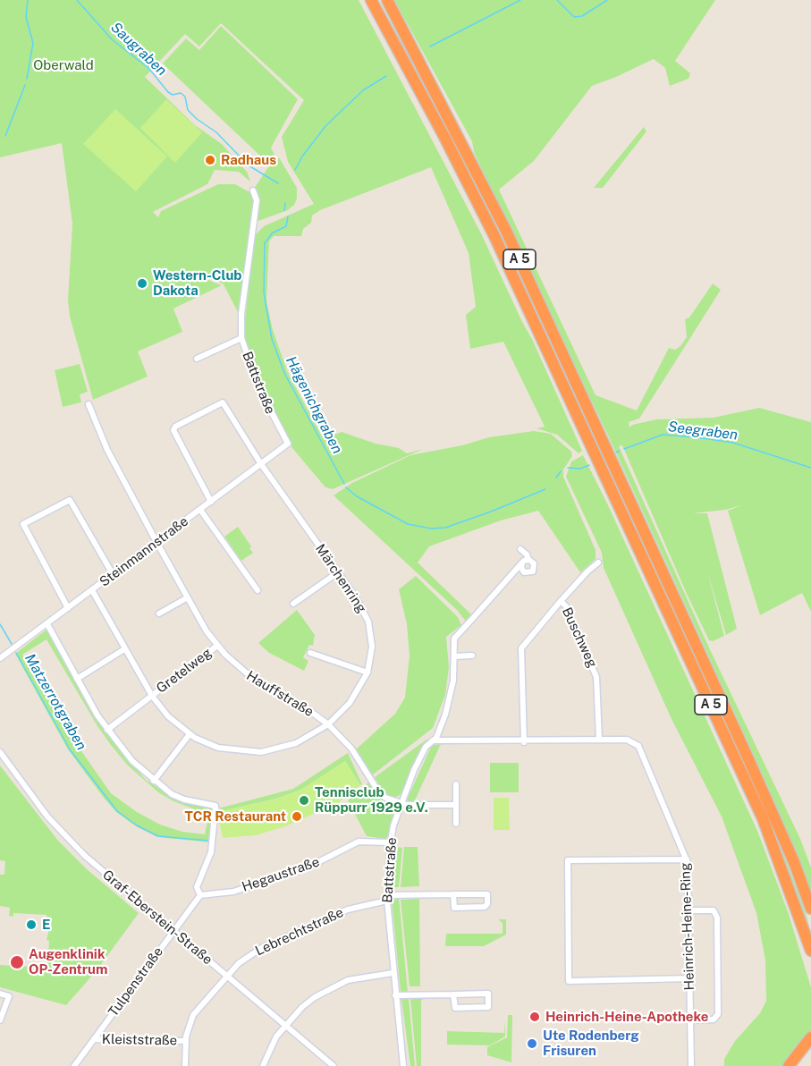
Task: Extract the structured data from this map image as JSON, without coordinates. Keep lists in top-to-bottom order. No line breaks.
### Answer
{"streets":{"highway":["A 5"],"street":["Battstraße","Steinmannstraße","Märchenring","Buschweg","Gretelweg","Hauffstraße","Hegaustraße","Graf-Eberstein-Straße","Heinrich-Heine-Ring","Lebrechtstraße","Tulpenstraße","Kleiststraße"]},"crossings":[["Battstraße","Steinmannstraße"],["Battstraße","Hauffstraße"],["Battstraße","Hegaustraße"],["Battstraße","Heinrich-Heine-Ring"],["Battstraße","Lebrechtstraße"],["Steinmannstraße","Märchenring"],["Steinmannstraße","Hauffstraße"],["Märchenring","Gretelweg"],["Märchenring","Hauffstraße"],["Buschweg","Heinrich-Heine-Ring"],["Gretelweg","Hauffstraße"],["Hegaustraße","Tulpenstraße"],["Graf-Eberstein-Straße","Lebrechtstraße"],["Graf-Eberstein-Straße","Tulpenstraße"],["Lebrechtstraße","Kleiststraße"],["Tulpenstraße","Kleiststraße"]],"water":["Saugraben","Hägenichgraben","Seegraben","Matzerrotgraben"],"parks":["Oberwald"],"places":["Radhaus","Western-Club Dakota","Tennisclub Rüppurr 1929 e.V.","TCR Restaurant","E","Augenklinik OP-Zentrum","Heinrich-Heine-Apotheke","Ute Rodenberg Frisuren"]}
